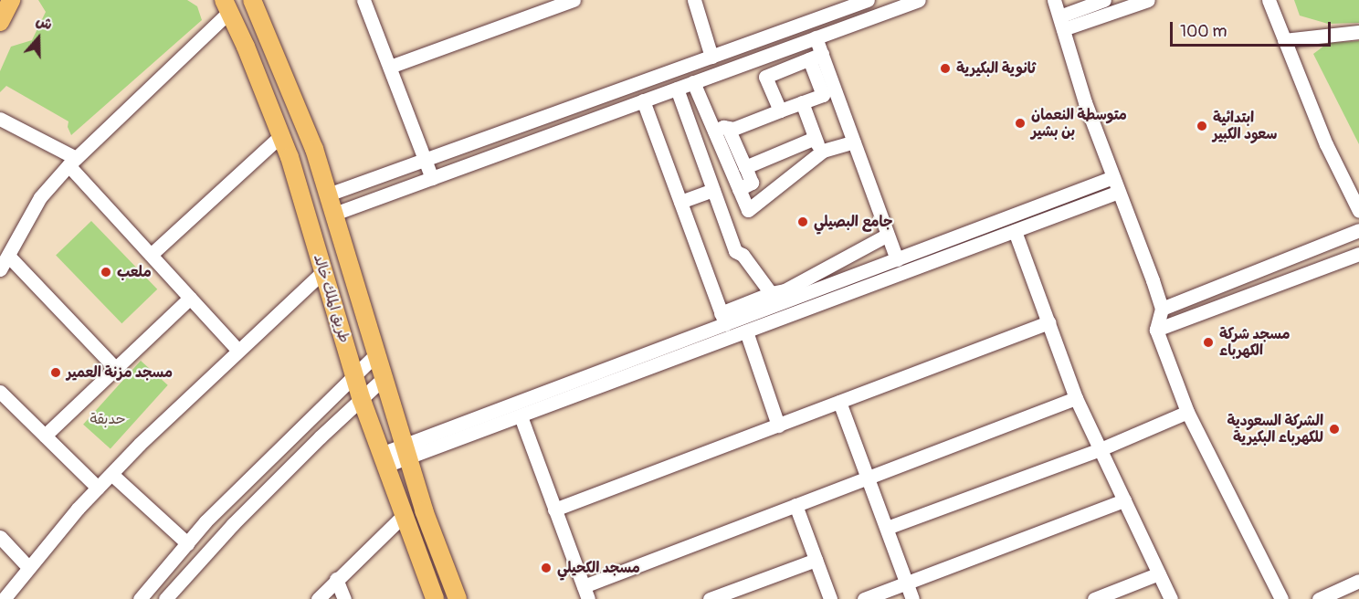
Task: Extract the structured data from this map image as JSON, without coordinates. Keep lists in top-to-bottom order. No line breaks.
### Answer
{"streets":{"main road":["طريق الملك خالد"]},"parks":["حدبقة"],"places":["ثانوية البكيرية","متوسطة النعمان بن بشير","ابتدائية سعود الكبير","جامع البصيلي","ملعب","مسجد شركة الكهرباء","مسجد مزنة العمير","الشركة السعودية للكهرباء البكيرية","مسجد الكحيلي"],"scale_bar":"100 m","north":"top"}
